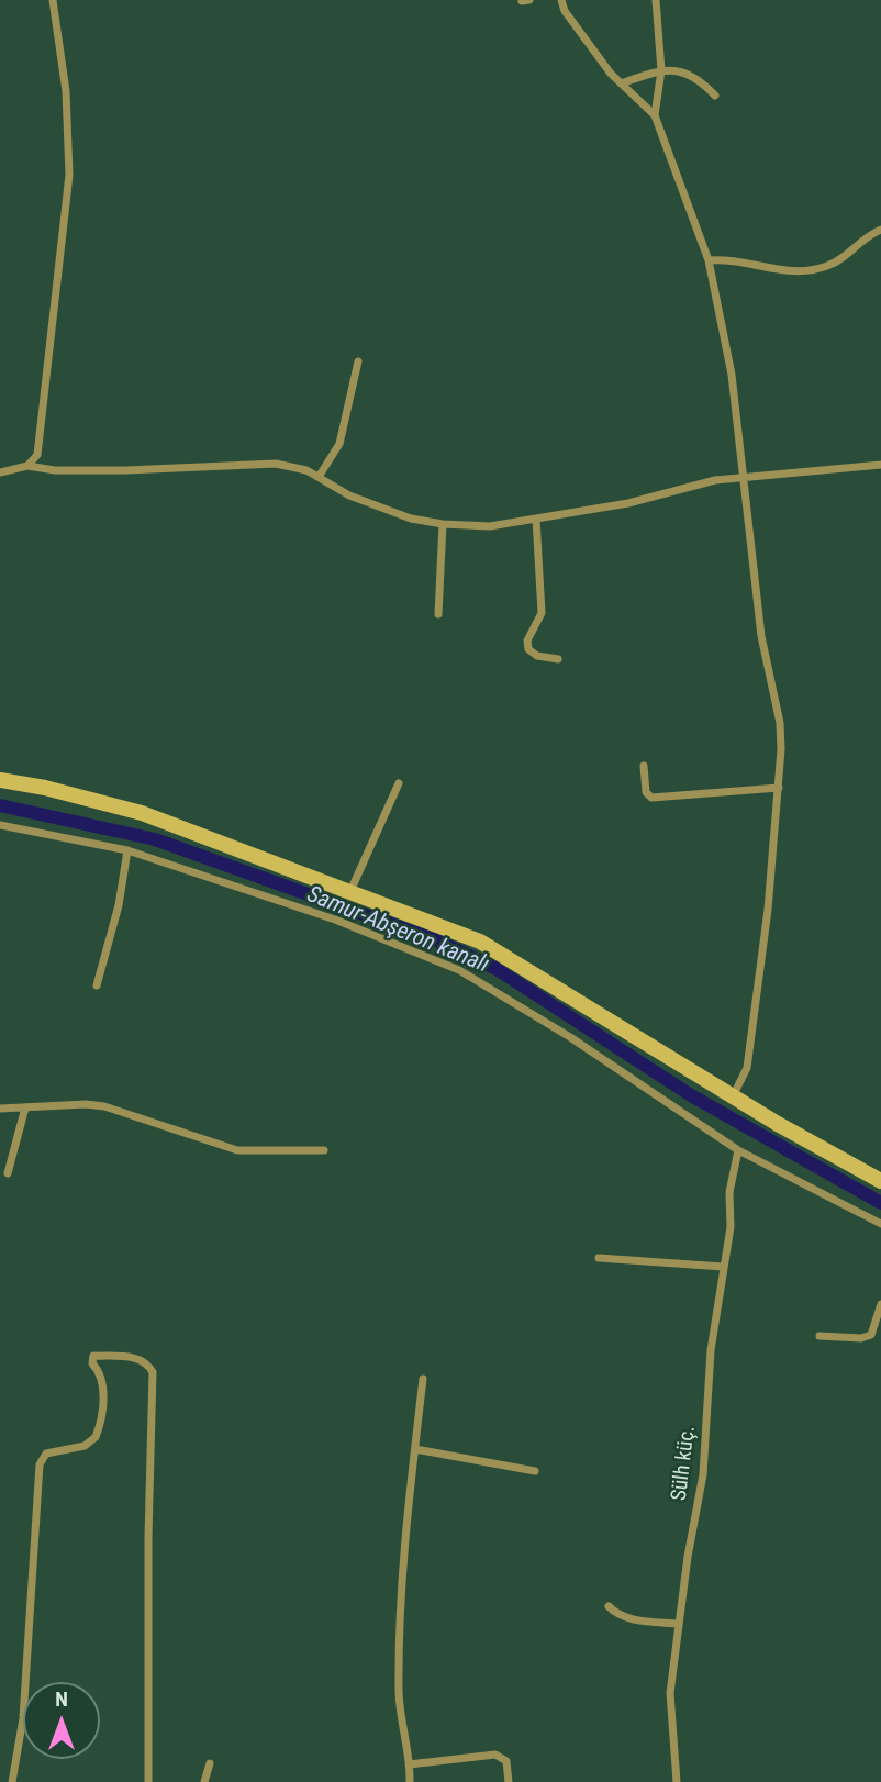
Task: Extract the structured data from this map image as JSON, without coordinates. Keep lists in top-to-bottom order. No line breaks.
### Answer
{"streets":{"street":["Sülh küç."]},"water":["Samur-Abşeron kanalı"],"north":"top"}
